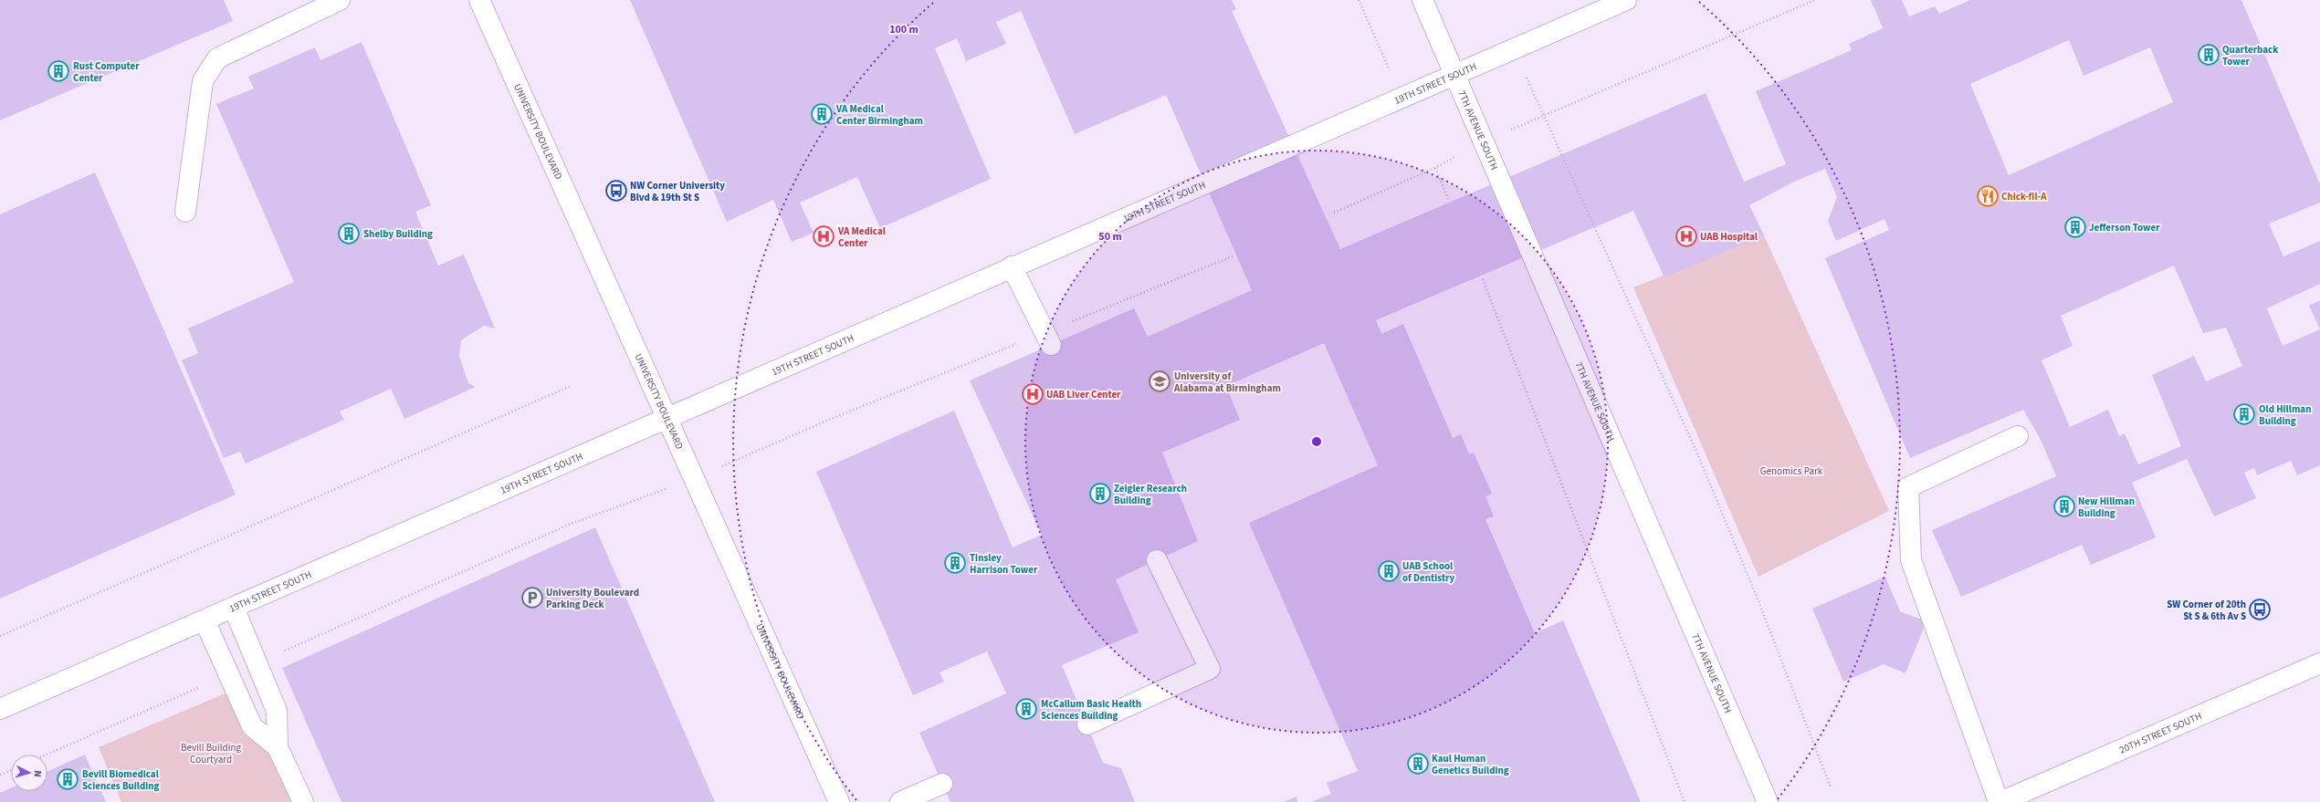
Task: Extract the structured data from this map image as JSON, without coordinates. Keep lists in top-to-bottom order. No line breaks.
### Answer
{"streets":{"street":["19TH STREET SOUTH","7TH AVENUE SOUTH","UNIVERSITY BOULEVARD","20TH STREET SOUTH"]},"crossings":[["19TH STREET SOUTH","7TH AVENUE SOUTH"],["19TH STREET SOUTH","UNIVERSITY BOULEVARD"]],"parks":["Genomics Park","Bevill Building Courtyard"],"places":{"building":["Quarterback Tower","Rust Computer Center","VA Medical Center Birmingham","Jefferson Tower","Shelby Building","Old Hillman Building","Zeigler Research Building","New Hillman Building","Tinsley Harrison Tower","UAB School of Dentistry","McCallum Basic Health Sciences Building","Kaul Human Genetics Building","Bevill Biomedical Sciences Building"],"bus stop":["NW Corner University Blvd & 19th St S","SW Corner of 20th St S & 6th Av S"],"restaurant":["Chick-fil-A"],"hospital":["VA Medical Center","UAB Hospital","UAB Liver Center"],"school or university":["University of Alabama at Birmingham"],"parking":["University Boulevard Parking Deck"]},"north":"right","rings":["100 m","50 m"]}
